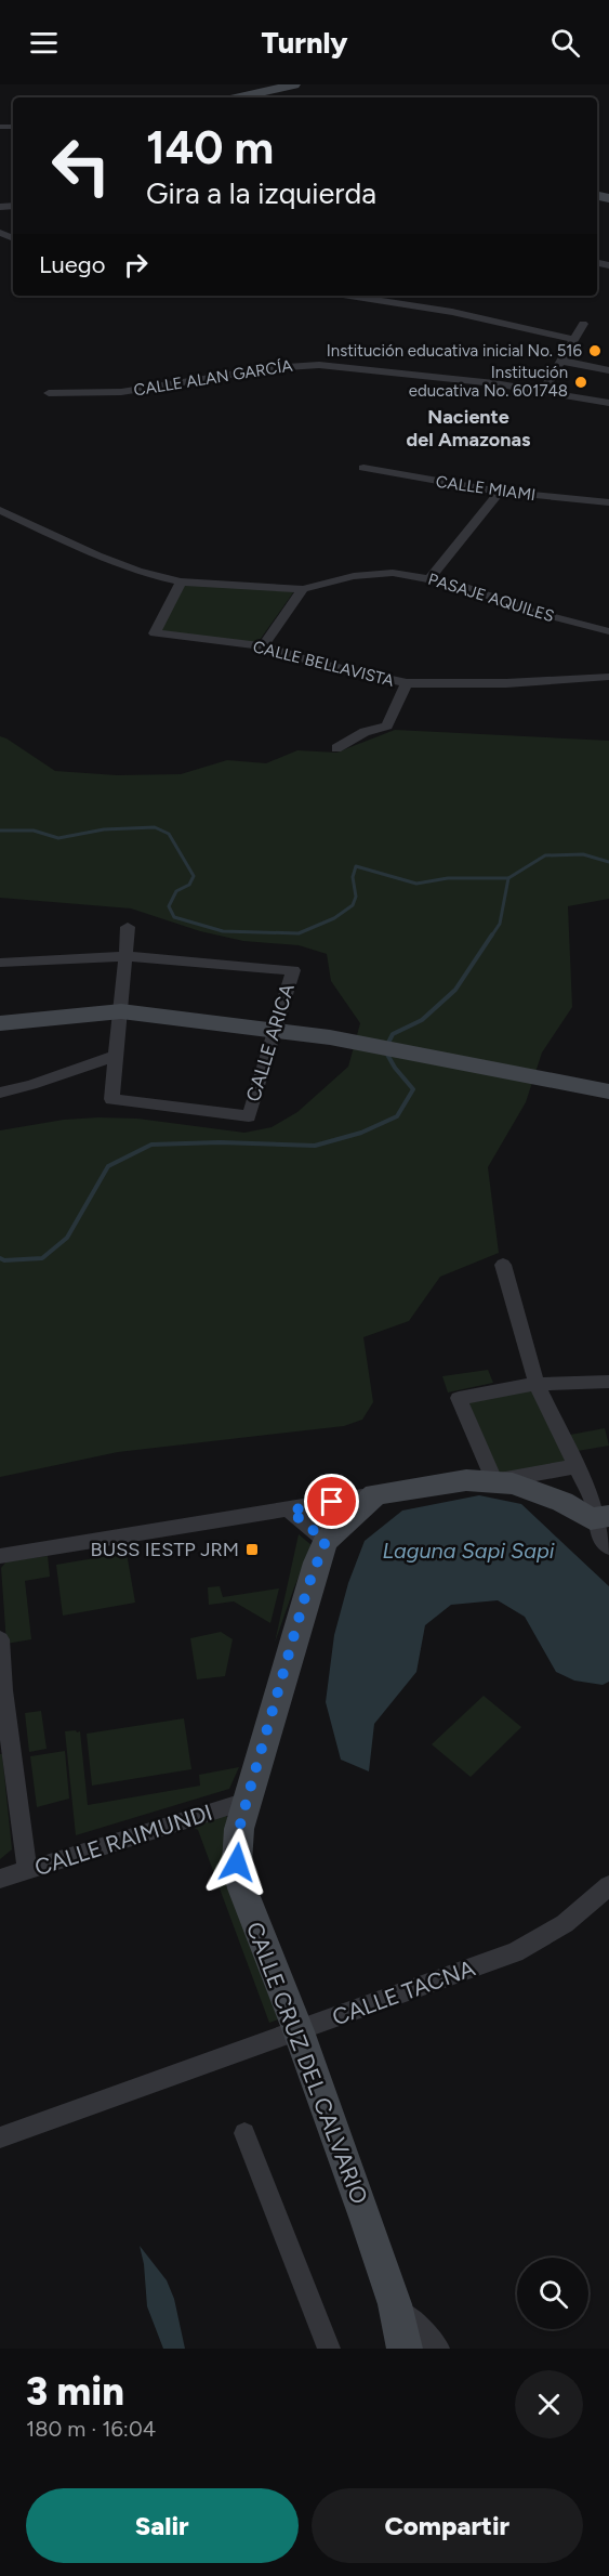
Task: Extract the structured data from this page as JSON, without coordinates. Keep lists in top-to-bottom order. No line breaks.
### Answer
{"streets":{"street":["CALLE ALAN GARCÍA","CALLE MIAMI","PASAJE AQUILES","CALLE BELLAVISTA","CALLE ARICA","CALLE RAIMUNDI","CALLE TACNA","CALLE CRUZ DEL CALVARIO"]},"crossings":[["PASAJE AQUILES","CALLE BELLAVISTA"],["CALLE RAIMUNDI","CALLE CRUZ DEL CALVARIO"],["CALLE TACNA","CALLE CRUZ DEL CALVARIO"]],"districts":["Naciente del Amazonas"],"water":["Laguna Sapi Sapi"],"places":{"other":["Institución educativa inicial No. 516","Institución educativa No. 601748"],"transit":["BUSS IESTP JRM"]},"page":{"header":"Turnly","turn":["140 m","Gira a la izquierda"],"then":"Luego","heading":["3 min","180 m · 16:04"],"buttons":["Salir","Compartir"]}}
